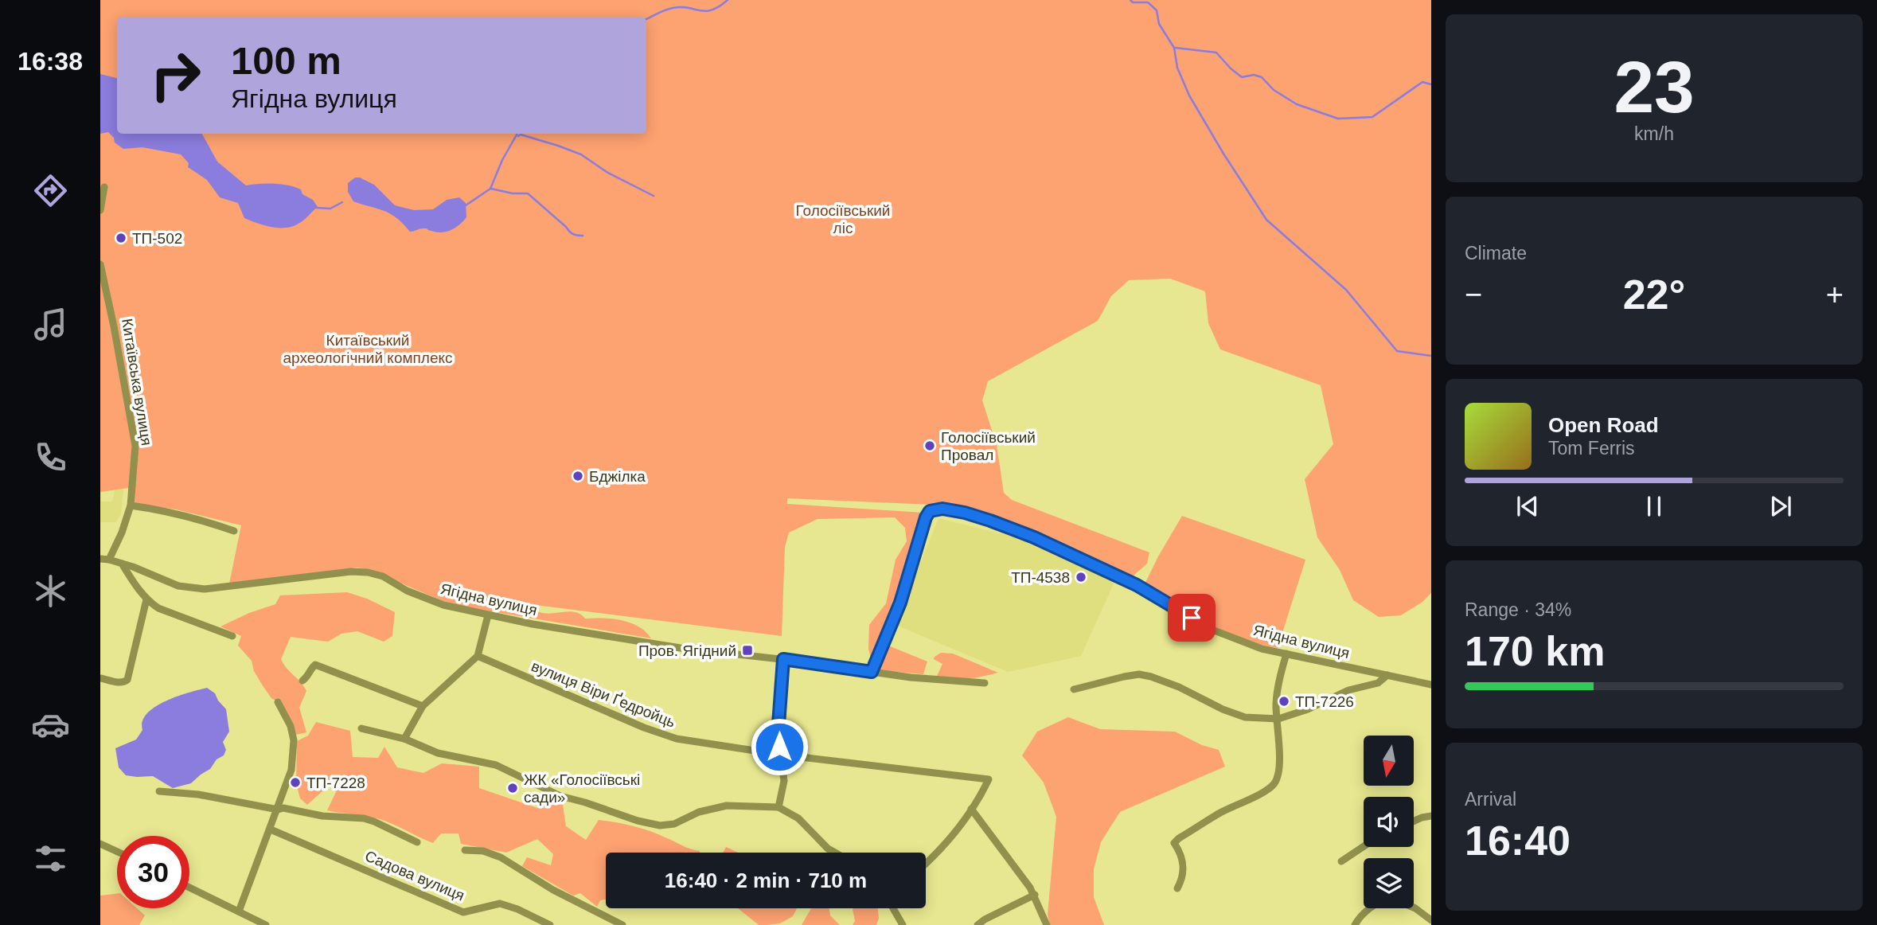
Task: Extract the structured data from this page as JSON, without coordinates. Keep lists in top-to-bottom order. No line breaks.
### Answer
{"streets":{"street":["Китаївська вулиця","Ягідна вулиця","вулиця Віри Ґедройць","Садова вулиця"]},"crossings":[["Китаївська вулиця","Ягідна вулиця"]],"parks":["Голосіївський ліс","Китаївський археологічний комплекс"],"places":{"other":["ТП-502","Голосіївський Провал","Бджілка","ТП-4538","ТП-7226","ТП-7228","ЖК «Голосіївські сади»"],"transit":["Пров. Ягідний"]},"north":"bottom","page":{"tabs":"16:38","tile":[["23","km/h"],"Climate",["Range · 34%","170 km"],["Arrival","16:40"]],"turn":["100 m","Ягідна вулиця"],"heat":["−","22°","+"],"song":["Open Road","Tom Ferris"],"limit":"30","trip":"16:40 · 2 min · 710 m"}}
